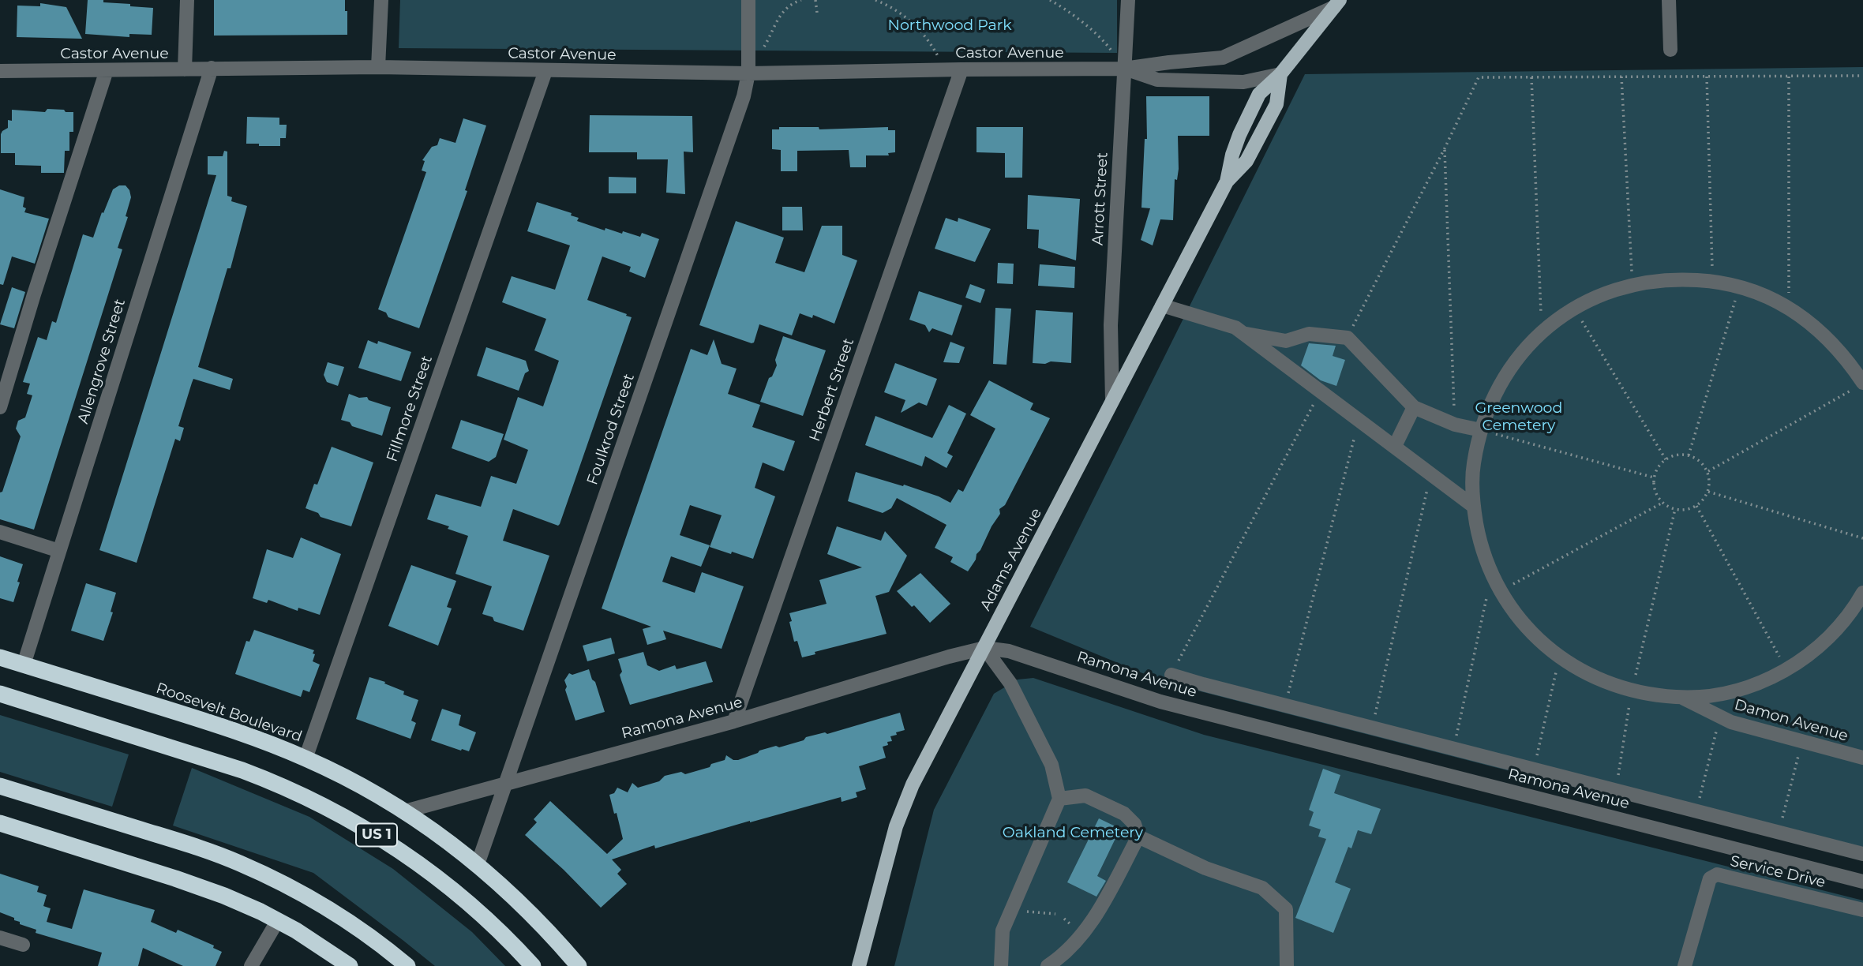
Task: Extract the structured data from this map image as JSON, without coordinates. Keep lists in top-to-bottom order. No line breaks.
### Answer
{"streets":{"highway":["Roosevelt Boulevard","US 1"],"main road":["Castor Avenue","Adams Avenue"],"street":["Arrott Street","Allengrove Street","Herbert Street","Fillmore Street","Foulkrod Street","Ramona Avenue","Damon Avenue","Service Drive"]},"crossings":[["Castor Avenue","Arrott Street"],["Castor Avenue","Allengrove Street"],["Castor Avenue","Herbert Street"],["Castor Avenue","Fillmore Street"],["Castor Avenue","Foulkrod Street"],["Castor Avenue","Adams Avenue"],["Arrott Street","Adams Avenue"],["Allengrove Street","Roosevelt Boulevard"],["Herbert Street","Ramona Avenue"],["Fillmore Street","Roosevelt Boulevard"],["Foulkrod Street","Ramona Avenue"],["Foulkrod Street","Roosevelt Boulevard"],["Adams Avenue","Ramona Avenue"],["Ramona Avenue","Roosevelt Boulevard"]],"parks":["Northwood Park","Greenwood Cemetery","Oakland Cemetery"]}
